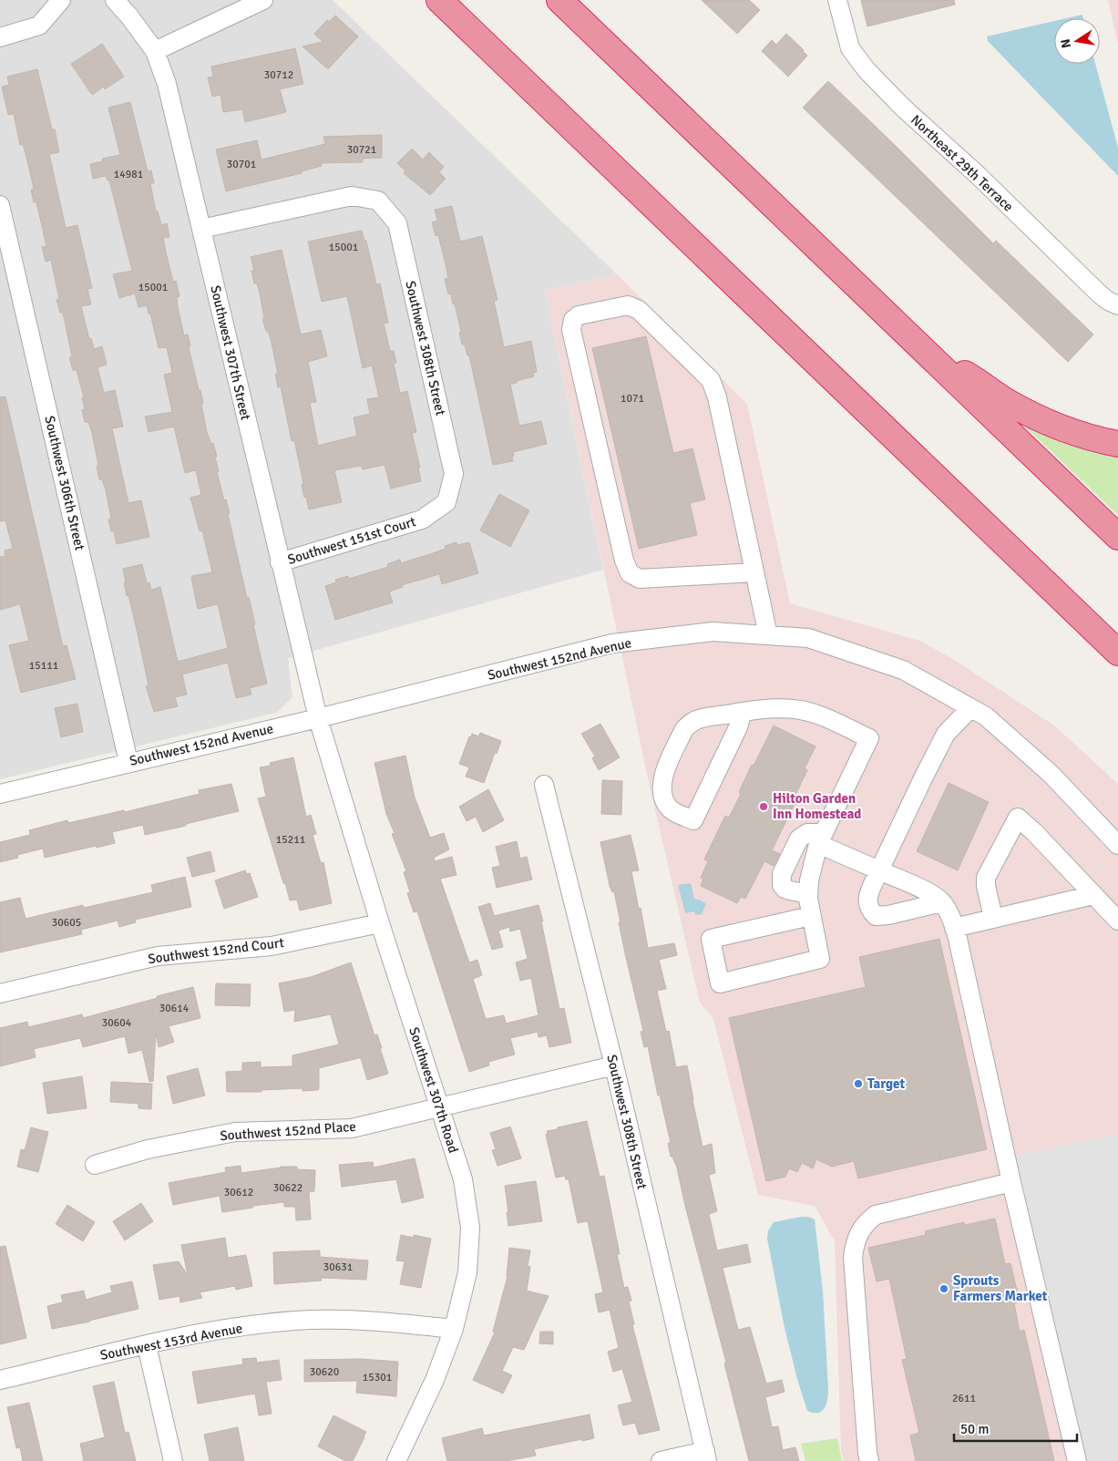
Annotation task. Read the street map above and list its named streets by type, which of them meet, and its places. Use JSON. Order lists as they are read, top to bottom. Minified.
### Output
{"streets":{"street":["Northeast 29th Terrace","Southwest 308th Street","Southwest 307th Street","Southwest 306th Street","Southwest 151st Court","Southwest 152nd Avenue","Southwest 152nd Court","Southwest 307th Road","Southwest 152nd Place","Southwest 153rd Avenue"]},"crossings":[["Southwest 308th Street","Southwest 307th Street"],["Southwest 308th Street","Southwest 151st Court"],["Southwest 308th Street","Southwest 152nd Place"],["Southwest 307th Street","Southwest 151st Court"],["Southwest 307th Street","Southwest 152nd Avenue"],["Southwest 307th Street","Southwest 307th Road"],["Southwest 306th Street","Southwest 152nd Avenue"],["Southwest 152nd Avenue","Southwest 307th Road"],["Southwest 152nd Court","Southwest 307th Road"],["Southwest 307th Road","Southwest 152nd Place"],["Southwest 307th Road","Southwest 153rd Avenue"]],"places":["Hilton Garden Inn Homestead","Target","Sprouts Farmers Market"],"house_numbers":["30712","30721","30701","14981","15001","15001","1071","15111","15211","30605","30614","30604","30622","30612","30631","30620","15301","2611"],"scale_bar":"50 m","north":"left"}
